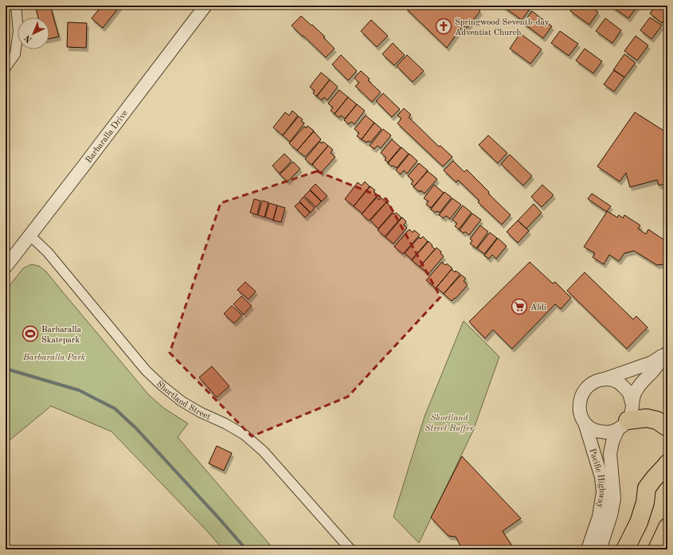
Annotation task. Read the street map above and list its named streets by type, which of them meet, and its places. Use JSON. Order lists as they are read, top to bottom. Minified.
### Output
{"streets":{"street":["Barbaralla Drive","Shortland Street","Pacific Highway"]},"crossings":[["Barbaralla Drive","Shortland Street"]],"parks":["Barbaralla Park","Shortland Street Buffer"],"places":{"church":["Springwood Seventh-day Adventist Church"],"supermarket":["Aldi"],"sports":["Barbaralla Skatepark"]},"north":"bottom left"}
